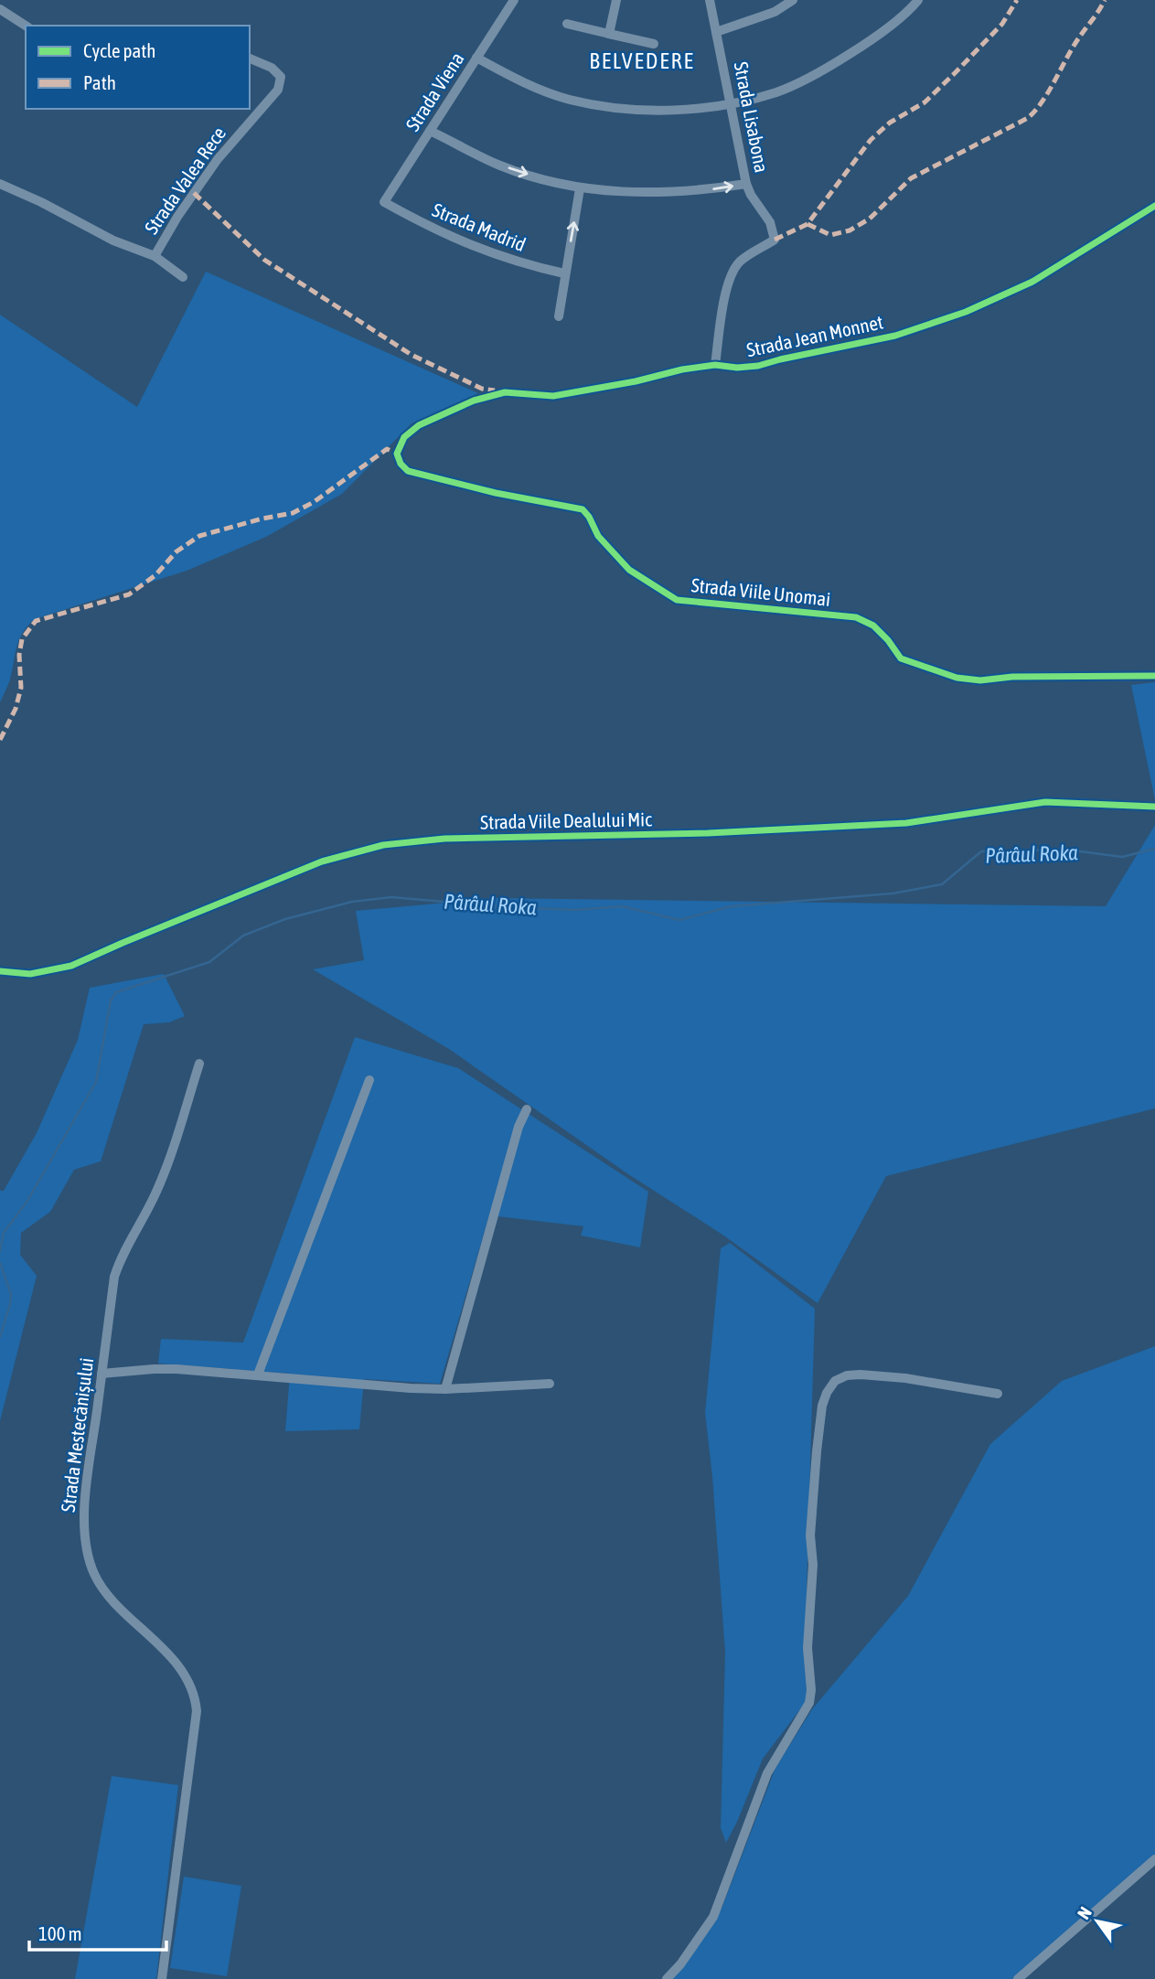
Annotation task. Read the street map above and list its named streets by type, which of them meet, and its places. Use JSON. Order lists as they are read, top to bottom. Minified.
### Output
{"streets":{"street":["Strada Viena","Strada Lisabona","Strada Valea Rece","Strada Madrid","Strada Jean Monnet","Strada Viile Unomai","Strada Viile Dealului Mic","Strada Mestecănișului"]},"crossings":[["Strada Viena","Strada Madrid"],["Strada Lisabona","Strada Jean Monnet"],["Strada Jean Monnet","Strada Viile Unomai"]],"districts":["BELVEDERE"],"water":["Pârâul Roka"],"legend":["Cycle path","Path"],"scale_bar":"100 m","north":"top left"}
